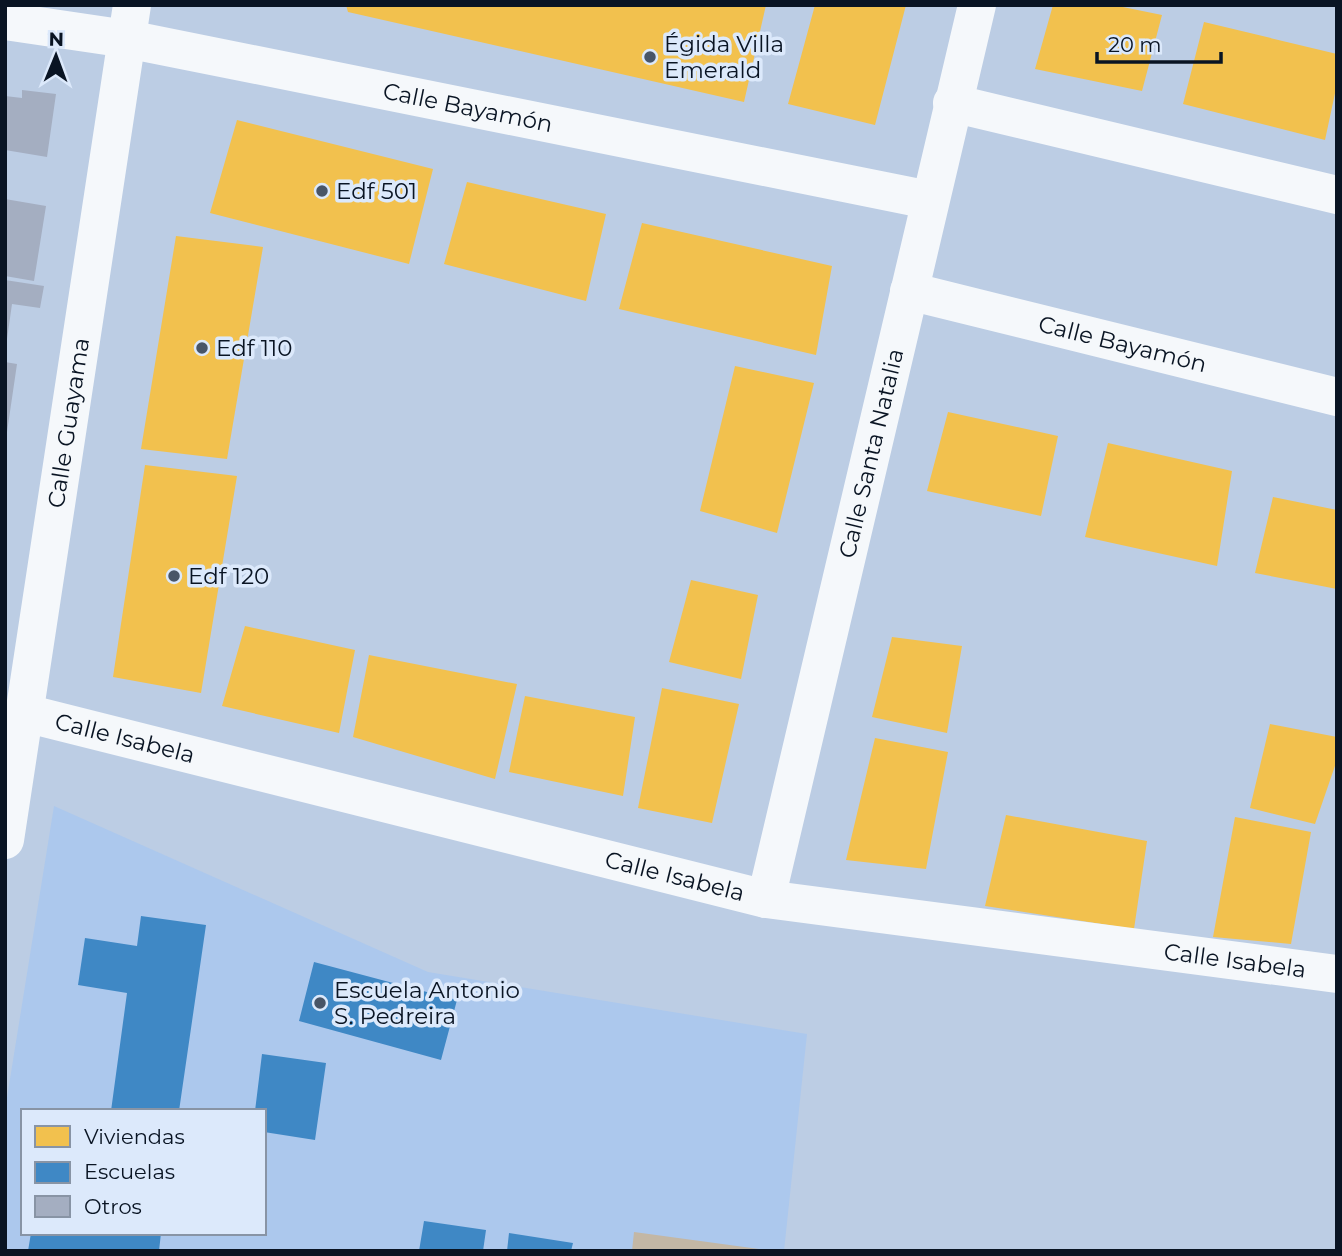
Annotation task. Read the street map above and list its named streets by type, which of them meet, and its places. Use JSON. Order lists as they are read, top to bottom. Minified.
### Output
{"streets":{"street":["Calle Bayamón","Calle Guayama","Calle Santa Natalia","Calle Isabela"]},"crossings":[["Calle Bayamón","Calle Guayama"],["Calle Bayamón","Calle Santa Natalia"],["Calle Guayama","Calle Isabela"],["Calle Santa Natalia","Calle Isabela"]],"places":["Égida Villa Emerald","Edf 501","Edf 110","Edf 120","Escuela Antonio S. Pedreira"],"legend":["Viviendas","Escuelas","Otros"],"scale_bar":"20 m","north":"top"}
